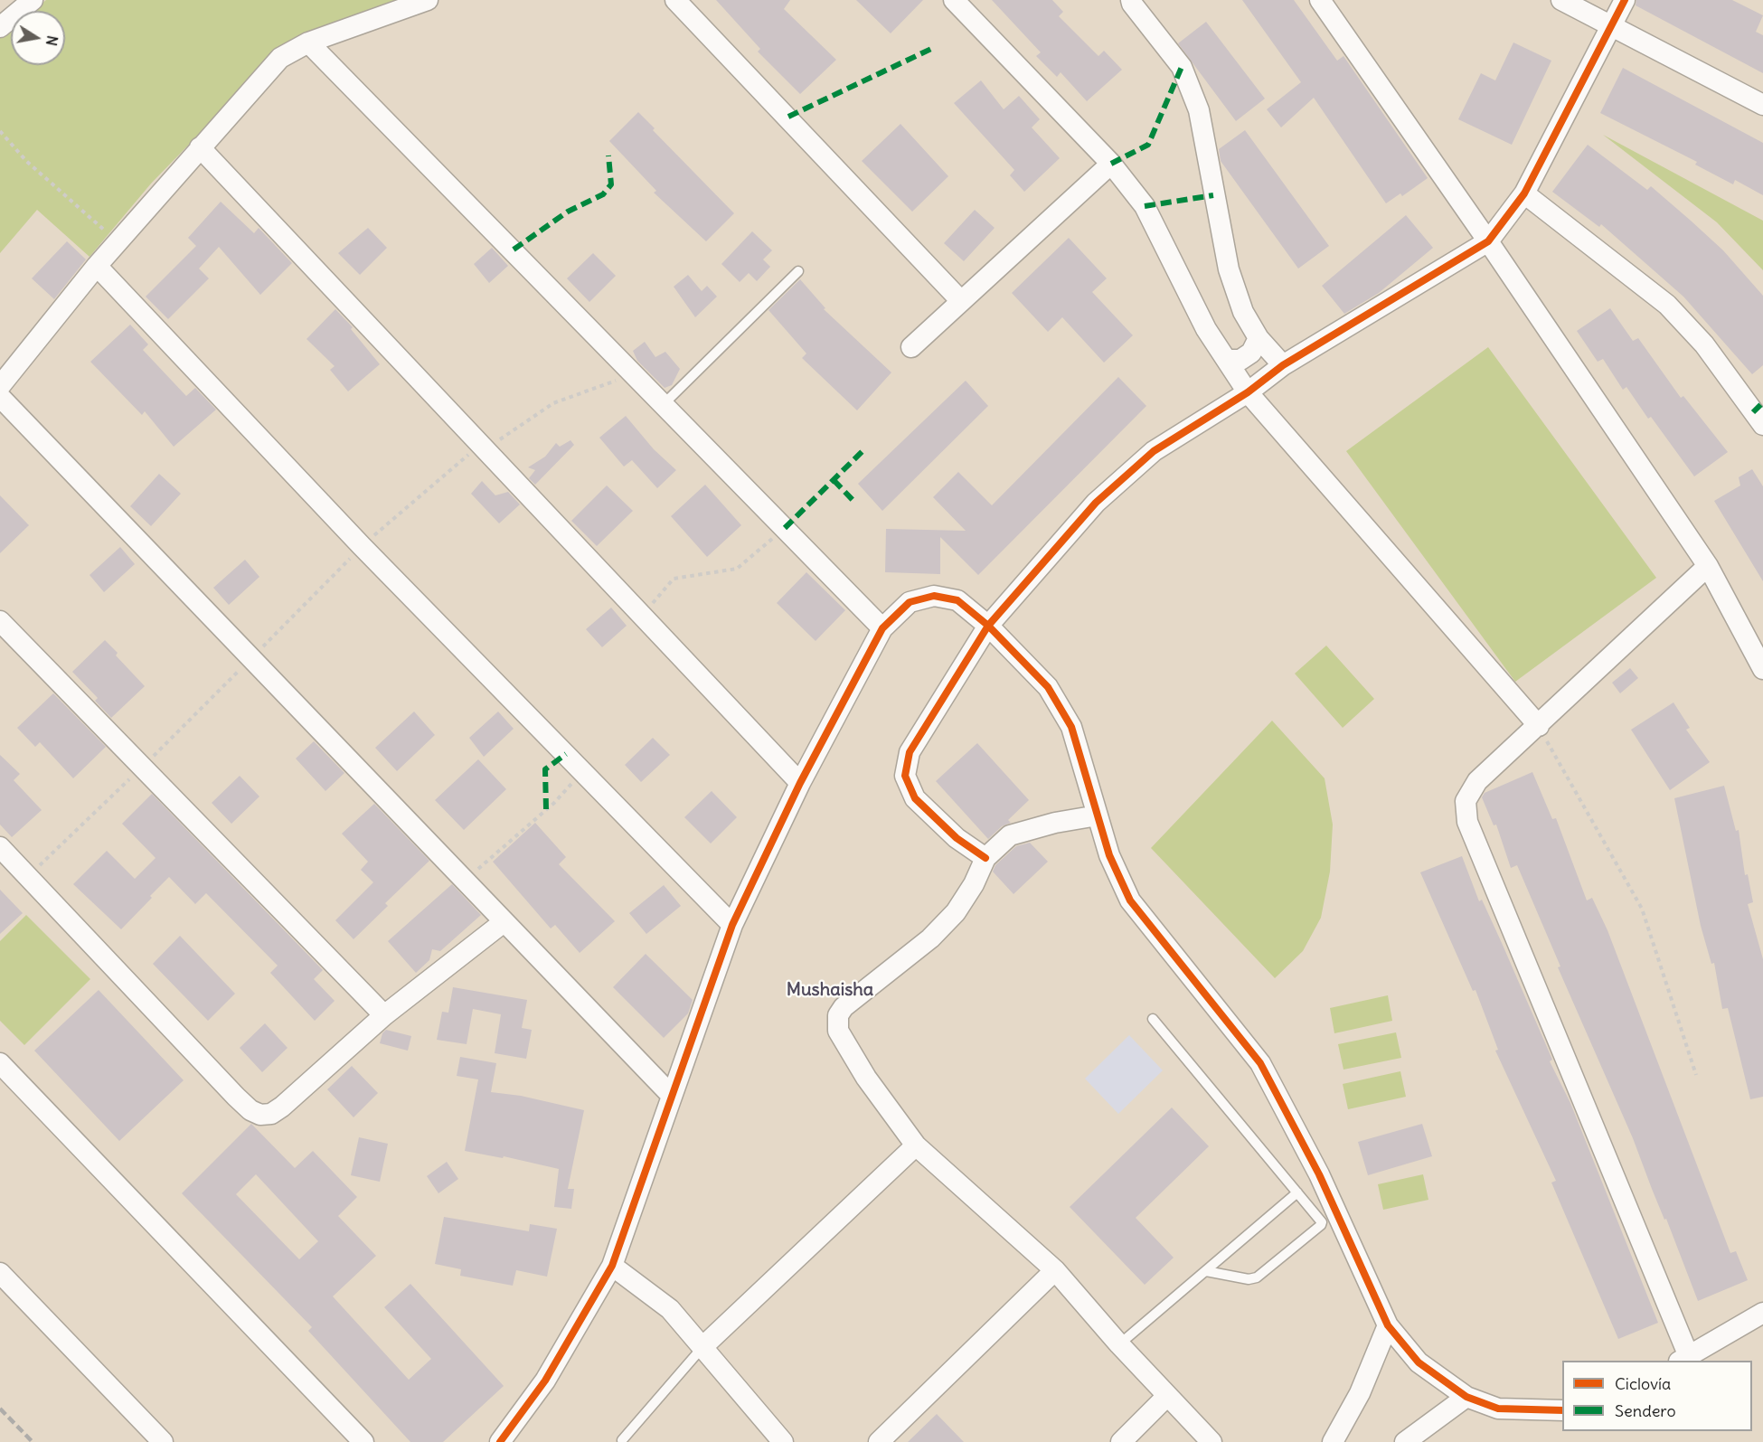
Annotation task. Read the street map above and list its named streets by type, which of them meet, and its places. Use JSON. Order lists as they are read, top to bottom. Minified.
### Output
{"districts":["Mushaisha"],"legend":["Ciclovía","Sendero"],"north":"right"}
